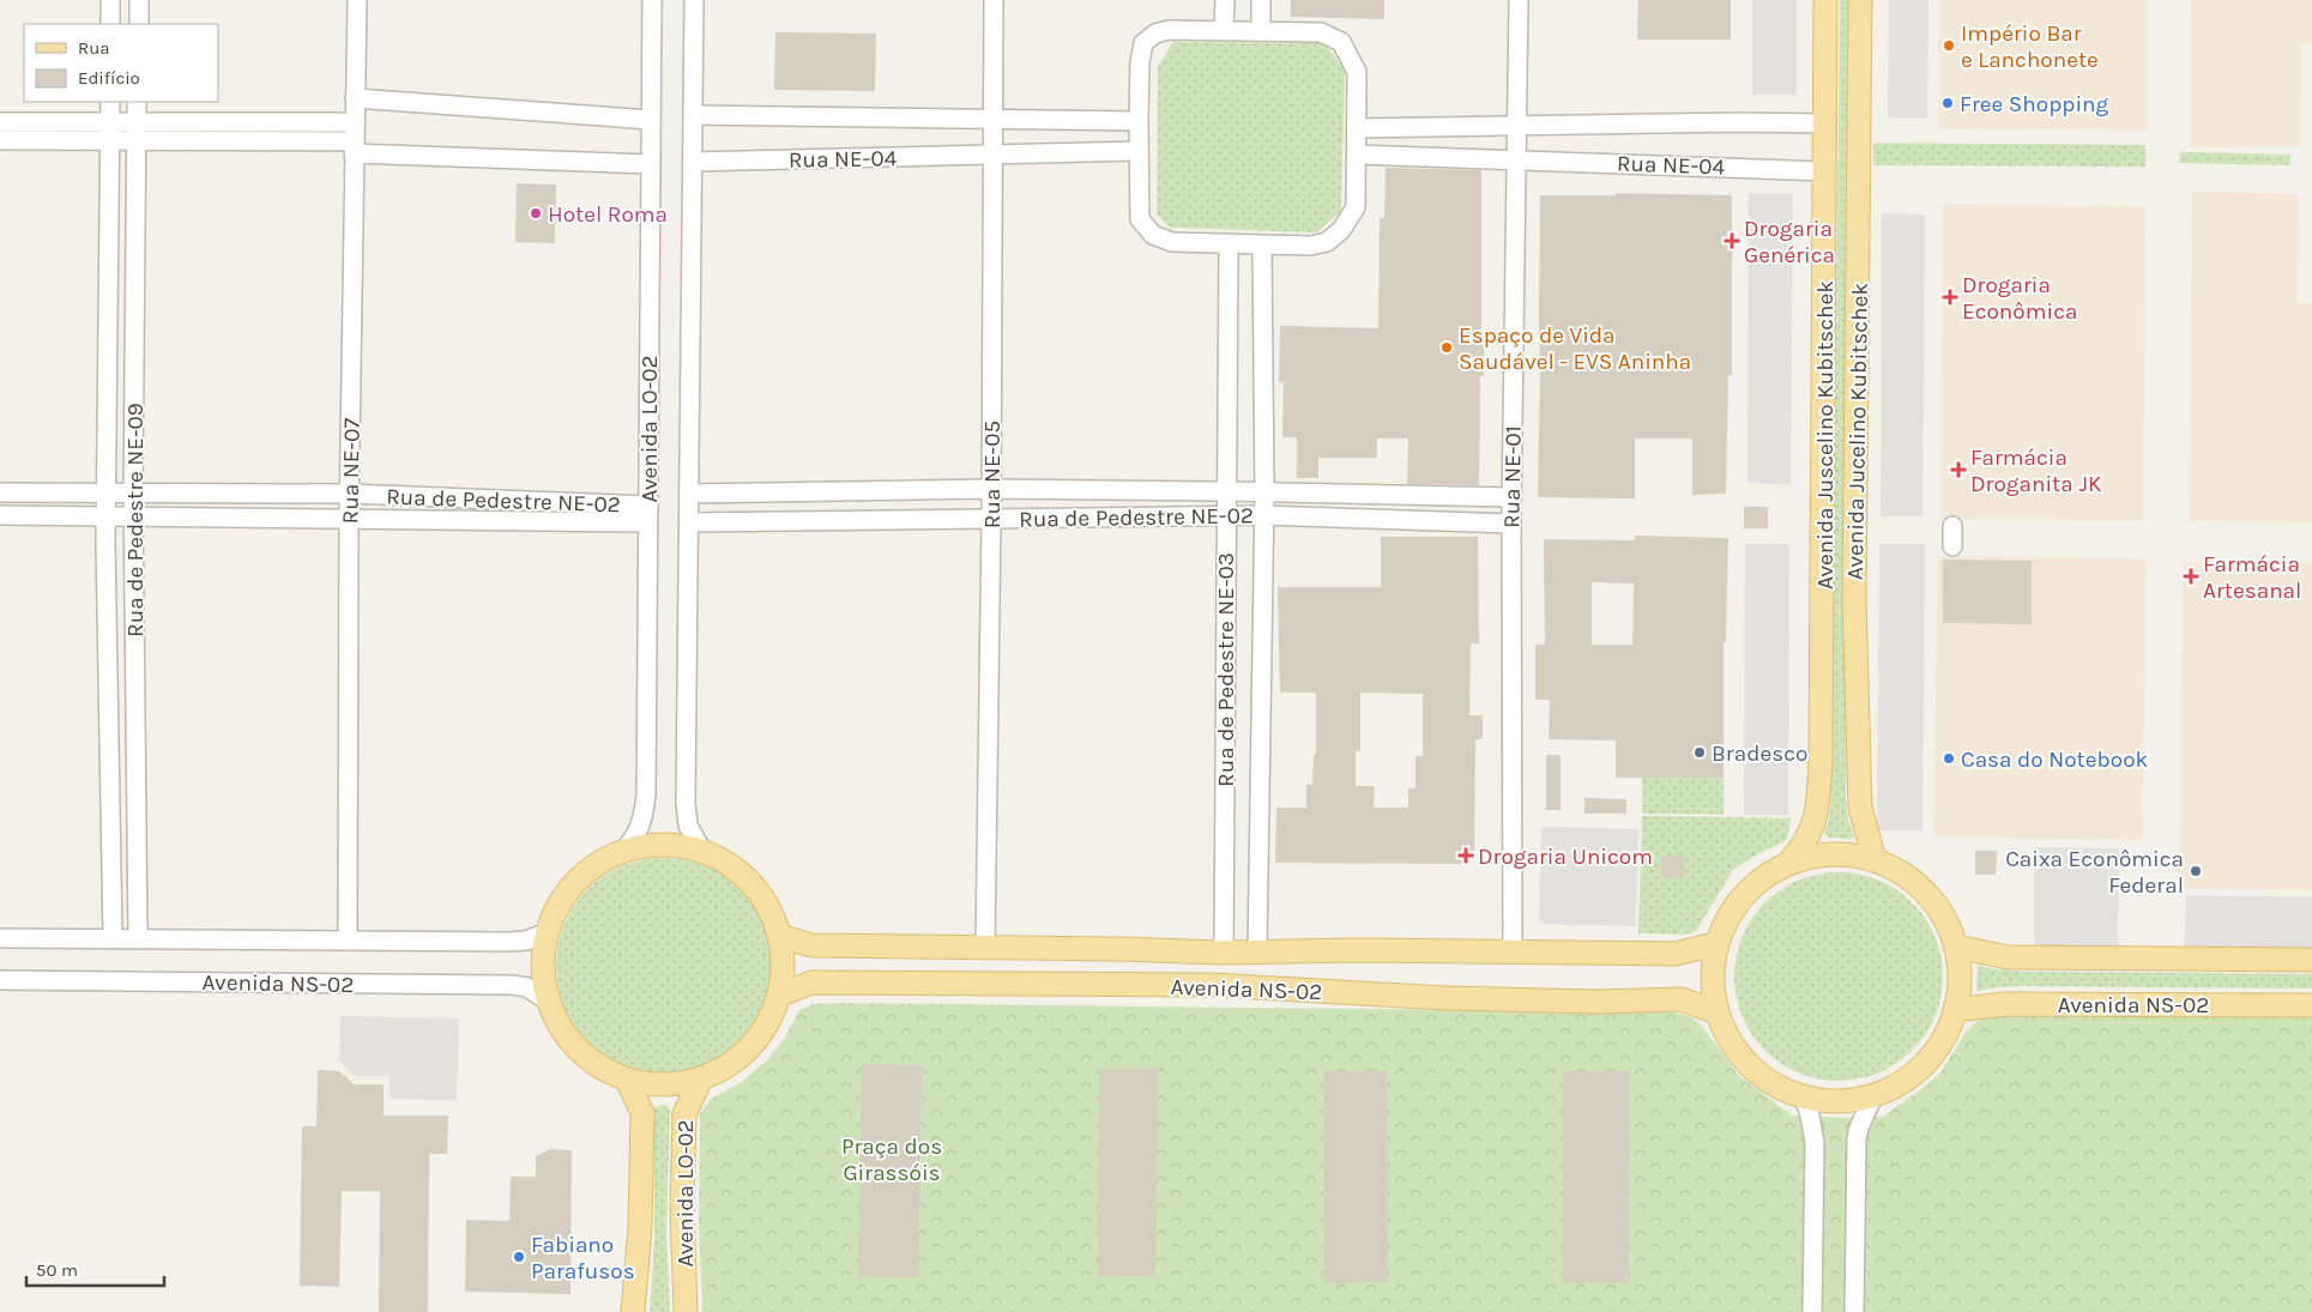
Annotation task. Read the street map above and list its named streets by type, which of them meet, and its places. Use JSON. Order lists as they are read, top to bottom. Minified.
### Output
{"streets":{"main road":["Avenida LO-02","Avenida Jucelino Kubitschek","Avenida Juscelino Kubitschek","Avenida NS-02"],"street":["Rua NE-04","Rua NE-07","Rua NE-05","Rua NE-01","Rua de Pedestre NE-02","Rua de Pedestre NE-09","Rua de Pedestre NE-03"]},"crossings":[["Rua NE-04","Avenida LO-02"],["Rua NE-04","Avenida Juscelino Kubitschek"],["Rua NE-04","Rua NE-05"],["Rua NE-04","Rua NE-01"],["Avenida LO-02","Rua de Pedestre NE-02"],["Rua NE-07","Rua de Pedestre NE-02"],["Rua NE-07","Avenida NS-02"],["Rua NE-05","Rua de Pedestre NE-02"],["Rua NE-05","Avenida NS-02"],["Rua NE-01","Rua de Pedestre NE-02"],["Rua NE-01","Avenida NS-02"],["Rua de Pedestre NE-02","Rua de Pedestre NE-09"],["Rua de Pedestre NE-02","Rua de Pedestre NE-03"],["Rua de Pedestre NE-09","Avenida NS-02"],["Rua de Pedestre NE-03","Avenida NS-02"]],"parks":["Praça dos Girassóis"],"places":{"other":["Império Bar e Lanchonete","Free Shopping","Hotel Roma","Espaço de Vida Saudável - EVS Aninha","Bradesco","Casa do Notebook","Caixa Econômica Federal","Fabiano Parafusos"],"health":["Drogaria Genérica","Drogaria Econômica","Farmácia Droganita JK","Farmácia Artesanal","Drogaria Unicom"]},"legend":["Rua","Edifício"],"scale_bar":"50 m"}
